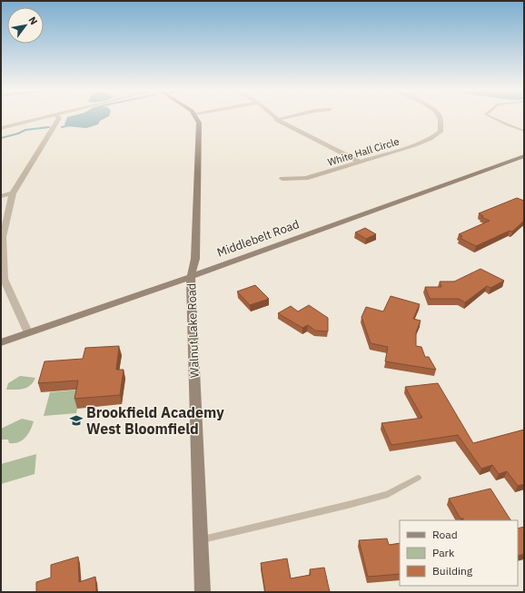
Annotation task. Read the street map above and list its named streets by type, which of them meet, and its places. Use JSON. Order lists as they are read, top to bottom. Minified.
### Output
{"streets":{"street":["White Hall Circle","Middlebelt Road","Walnut Lake Road"]},"crossings":[["Middlebelt Road","Walnut Lake Road"]],"places":{"school or university":["Brookfield Academy West Bloomfield"]},"legend":["Road","Park","Building"],"north":"top right"}
